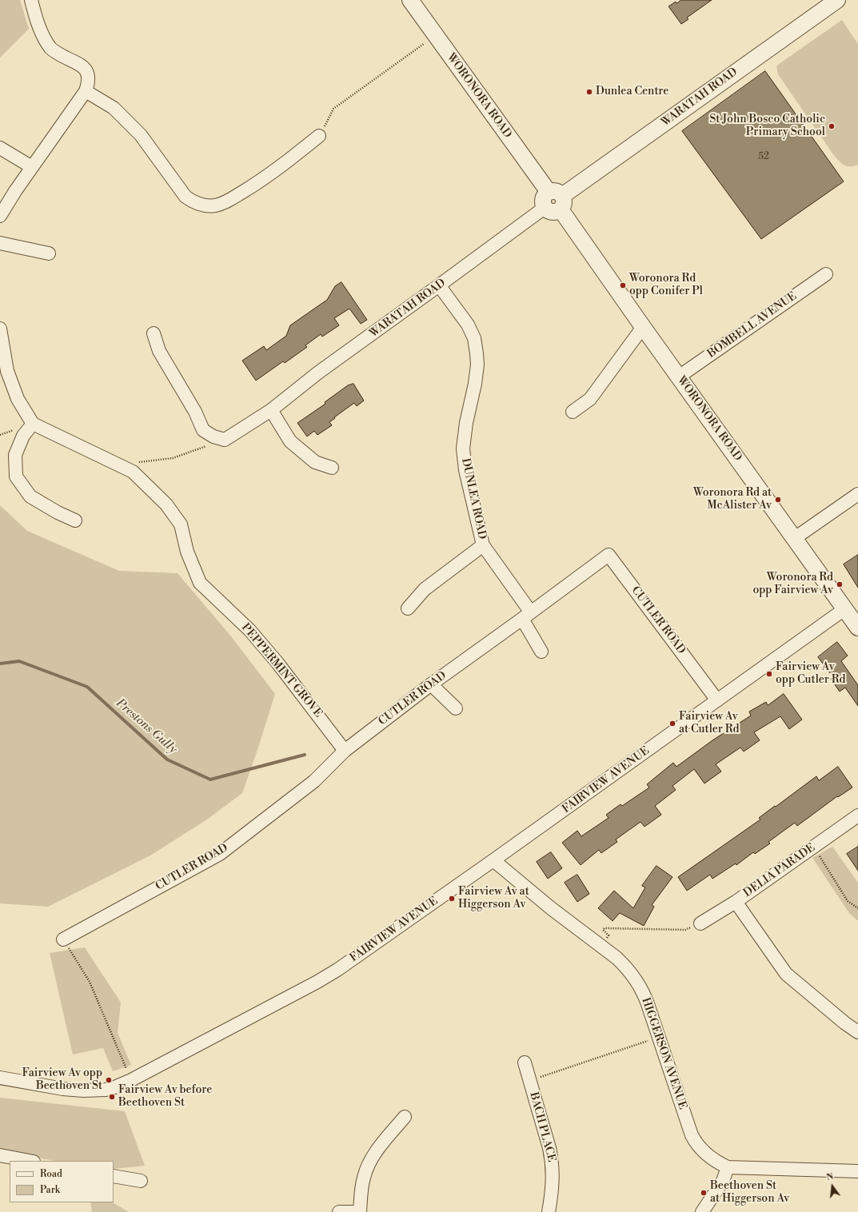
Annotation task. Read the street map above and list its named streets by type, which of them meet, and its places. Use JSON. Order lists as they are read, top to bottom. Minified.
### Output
{"streets":{"street":["WORONORA ROAD","WARATAH ROAD","BOMBELL AVENUE","DUNLEA ROAD","CUTLER ROAD","PEPPERMINT GROVE","FAIRVIEW AVENUE","DELIA PARADE","HIGGERSON AVENUE","BACH PLACE"]},"crossings":[["WORONORA ROAD","WARATAH ROAD"],["WORONORA ROAD","BOMBELL AVENUE"],["WORONORA ROAD","FAIRVIEW AVENUE"],["WARATAH ROAD","DUNLEA ROAD"],["DUNLEA ROAD","CUTLER ROAD"],["CUTLER ROAD","PEPPERMINT GROVE"],["CUTLER ROAD","FAIRVIEW AVENUE"],["FAIRVIEW AVENUE","HIGGERSON AVENUE"]],"water":["Prestons Gully"],"places":["Dunlea Centre","St John Bosco Catholic Primary School","Woronora Rd opp Conifer Pl","Woronora Rd at McAlister Av","Woronora Rd opp Fairview Av","Fairview Av opp Cutler Rd","Fairview Av at Cutler Rd","Fairview Av at Higgerson Av","Fairview Av opp Beethoven St","Fairview Av before Beethoven St","Beethoven St at Higgerson Av"],"house_numbers":["52"],"legend":["Road","Park"],"north":"top"}
